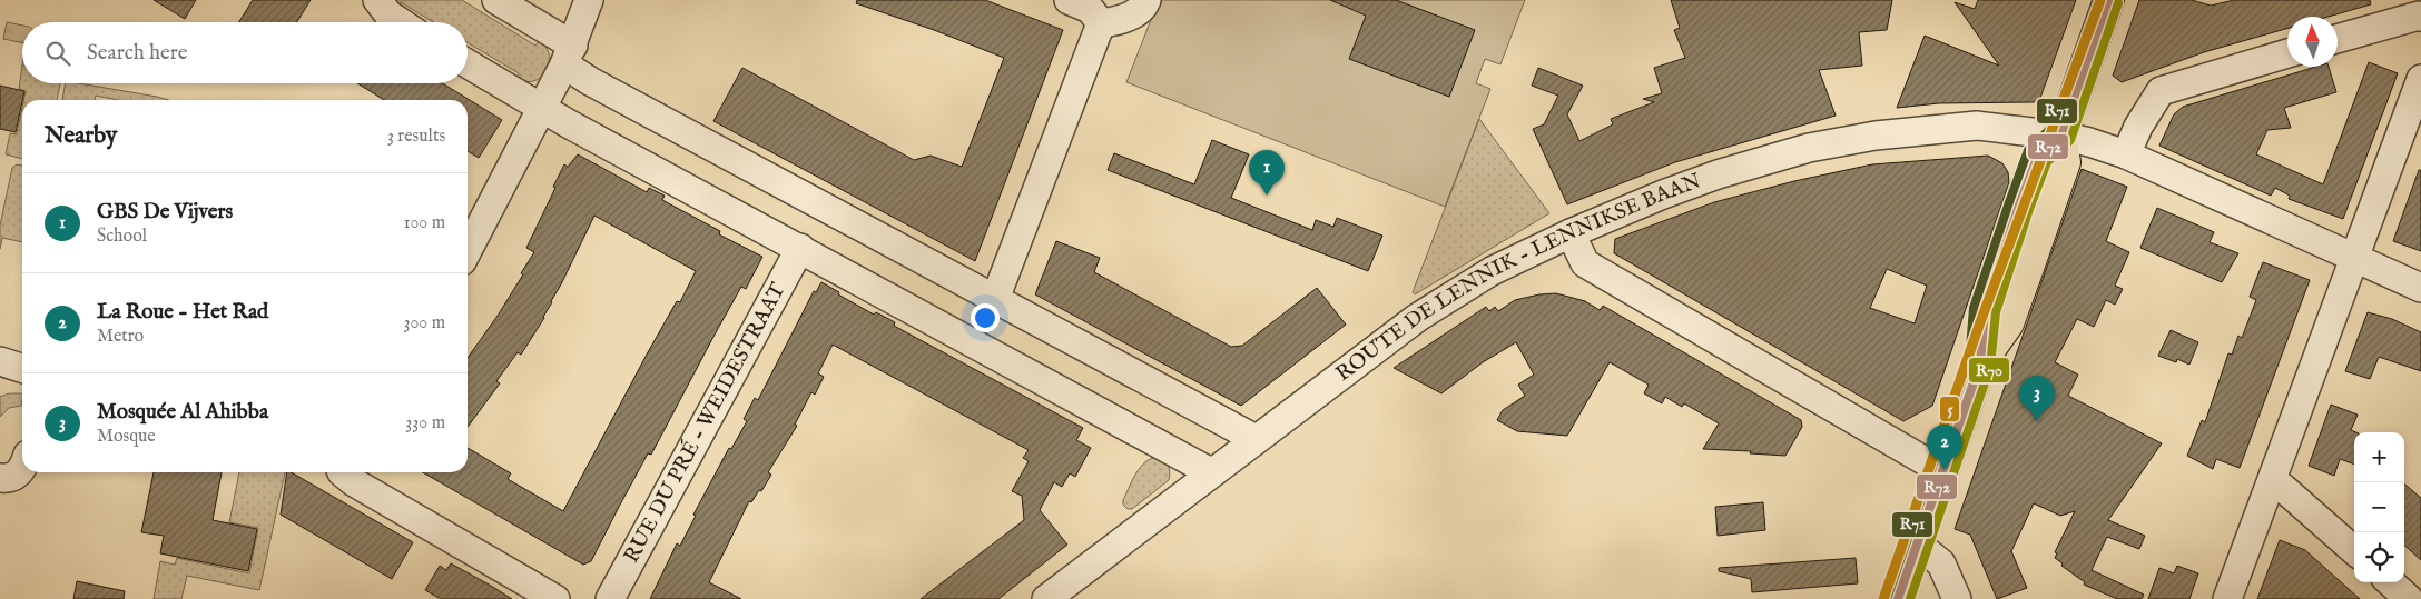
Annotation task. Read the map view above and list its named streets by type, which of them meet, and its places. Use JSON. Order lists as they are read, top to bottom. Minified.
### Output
{"streets":{"street":["ROUTE DE LENNIK - LENNIKSE BAAN","RUE DU PRÉ - WEIDESTRAAT"]},"lines":["transit line 5","transit line R72","transit line R71","transit line R70"],"north":"top","page":{"search":"Search here","heading":["Nearby","3 results"],"pins":["1","3","2"],"list":[{"mark":"1","name":"GBS De Vijvers","note":"School","value":"100 m"},{"mark":"2","name":"La Roue - Het Rad","note":"Metro","value":"300 m"},{"mark":"3","name":"Mosquée Al Ahibba","note":"Mosque","value":"330 m"}],"map_buttons":["+","−"]}}
